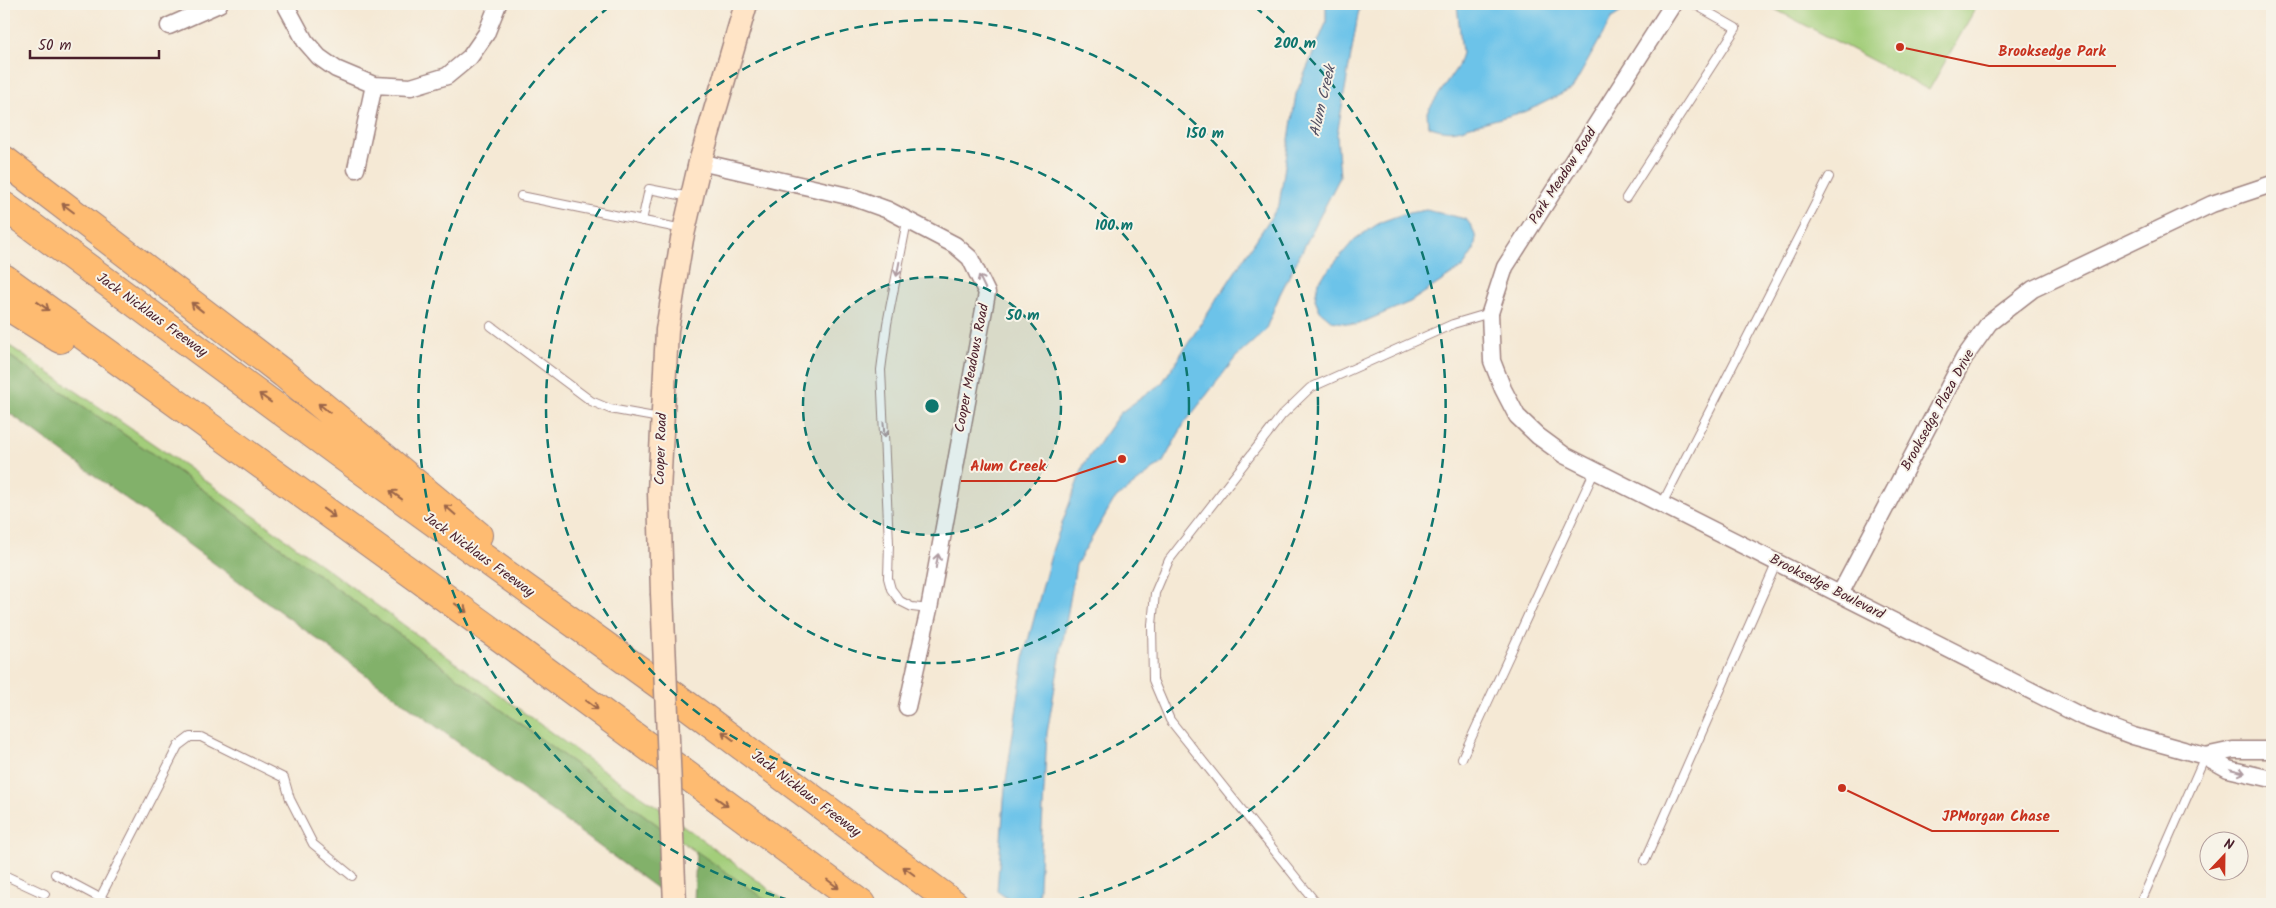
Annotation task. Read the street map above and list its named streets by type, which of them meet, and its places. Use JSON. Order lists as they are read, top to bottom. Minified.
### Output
{"streets":{"highway":["Jack Nicklaus Freeway"],"street":["Park Meadow Road","Cooper Meadows Road","Brooksedge Plaza Drive","Cooper Road","Brooksedge Boulevard"]},"crossings":[["Park Meadow Road","Brooksedge Boulevard"],["Cooper Meadows Road","Cooper Road"],["Brooksedge Plaza Drive","Brooksedge Boulevard"]],"one_way":["Cooper Meadows Road"],"water":["Alum Creek"],"places":["Brooksedge Park","Alum Creek","JPMorgan Chase"],"scale_bar":"50 m","north":"top","rings":["200 m","150 m","100 m","50 m"]}
